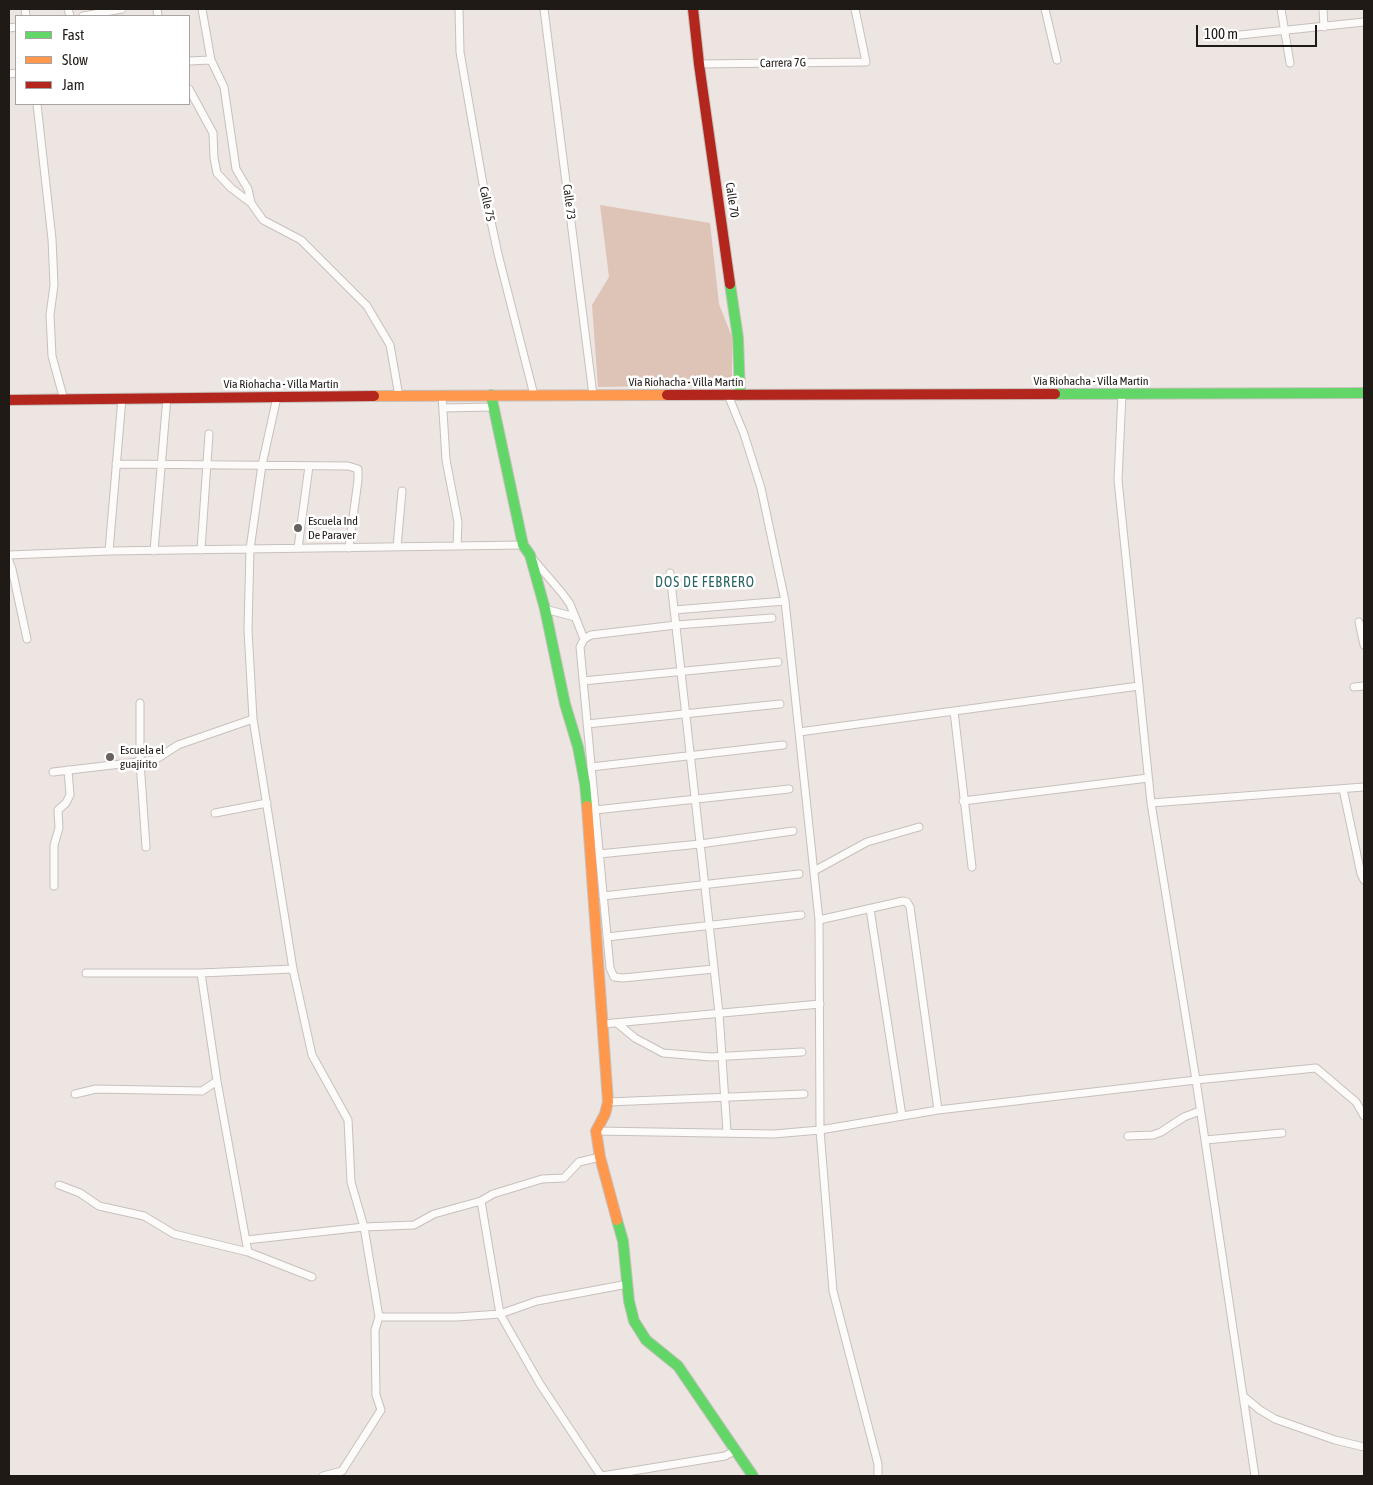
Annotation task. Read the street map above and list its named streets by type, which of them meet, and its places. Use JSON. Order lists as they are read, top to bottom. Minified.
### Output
{"streets":{"street":["Carrera 7G","Calle 70","Calle 73","Calle 75","Vía Riohacha - Villa Martín"]},"crossings":[["Carrera 7G","Calle 70"],["Calle 70","Vía Riohacha - Villa Martín"],["Calle 73","Vía Riohacha - Villa Martín"],["Calle 75","Vía Riohacha - Villa Martín"]],"districts":["DOS DE FEBRERO"],"places":["Escuela Ind De Paraver","Escuela el guajirito"],"legend":["Fast","Slow","Jam"],"scale_bar":"100 m"}
